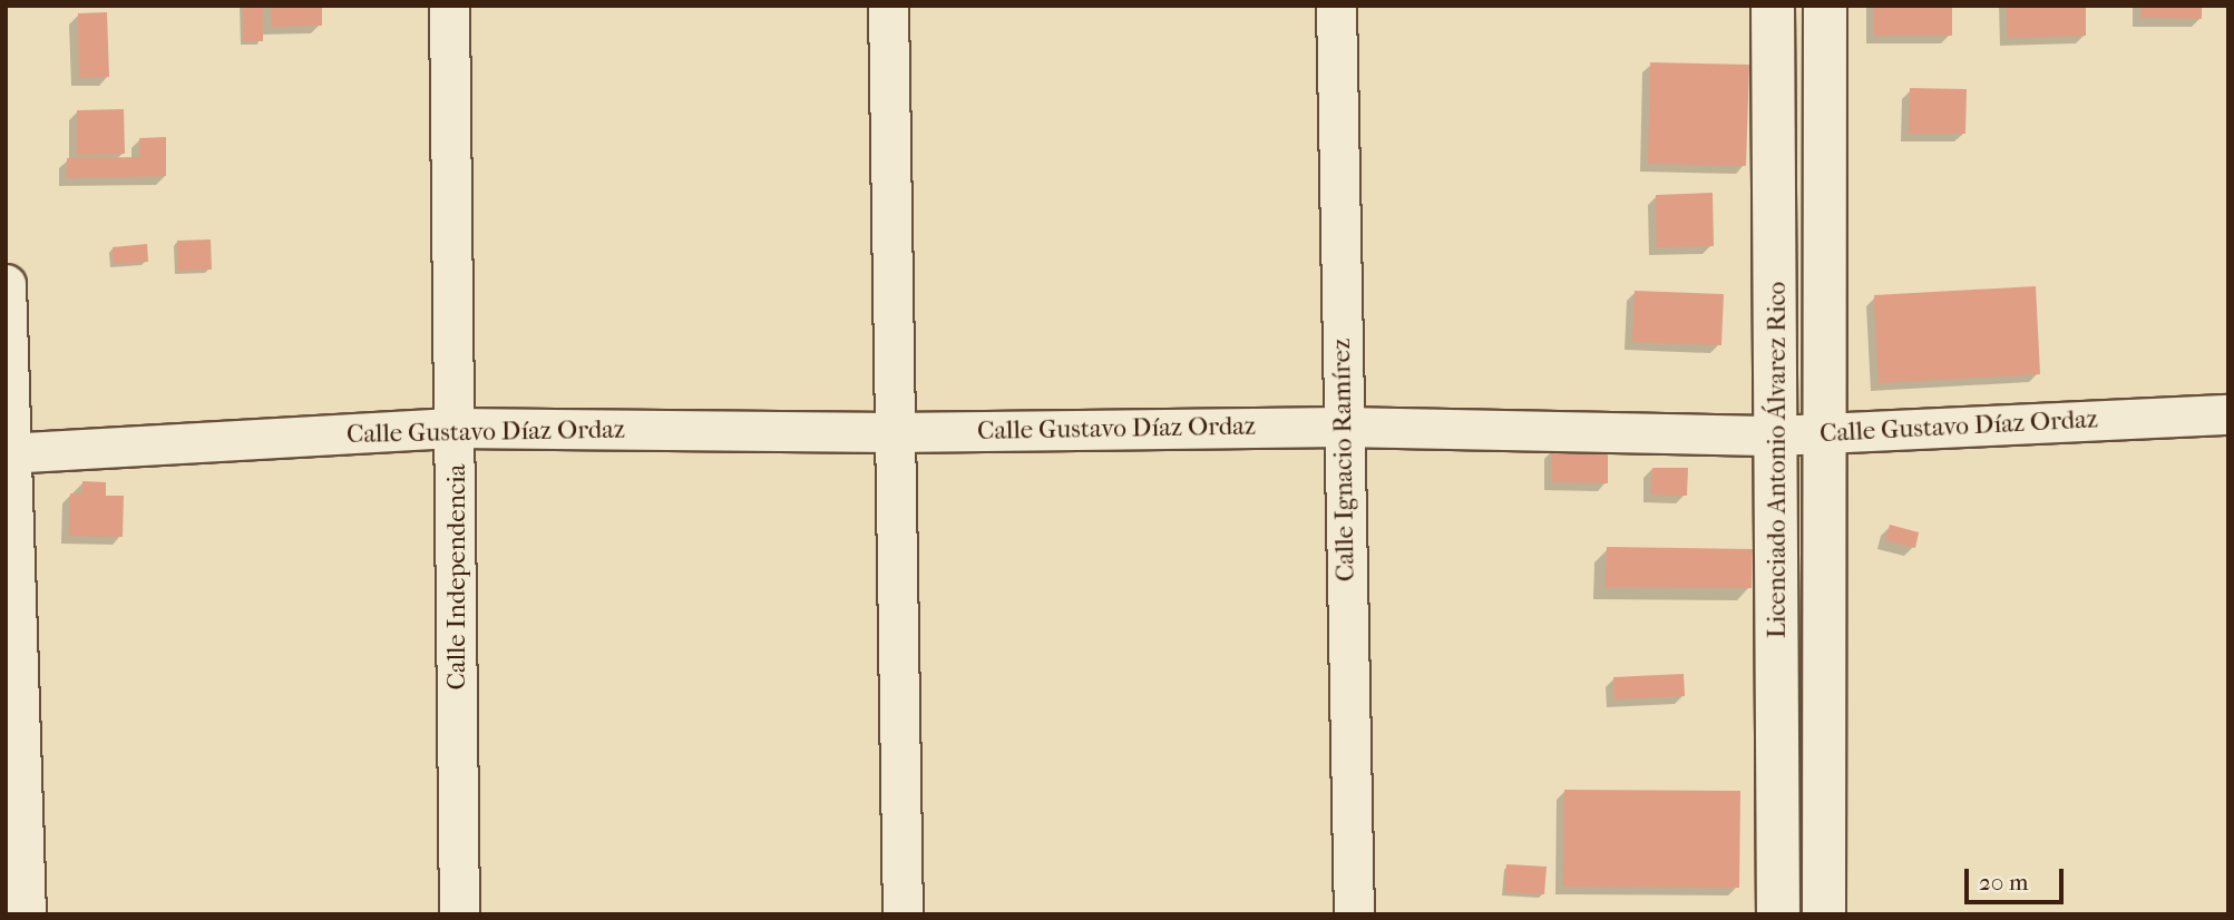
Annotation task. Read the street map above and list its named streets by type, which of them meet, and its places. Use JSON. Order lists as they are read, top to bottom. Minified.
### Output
{"streets":{"main road":["Licenciado Antonio Álvarez Rico"],"street":["Calle Gustavo Díaz Ordaz","Calle Ignacio Ramírez","Calle Independencia"]},"crossings":[["Calle Gustavo Díaz Ordaz","Calle Ignacio Ramírez"],["Calle Gustavo Díaz Ordaz","Licenciado Antonio Álvarez Rico"],["Calle Gustavo Díaz Ordaz","Calle Independencia"]],"scale_bar":"20 m"}
